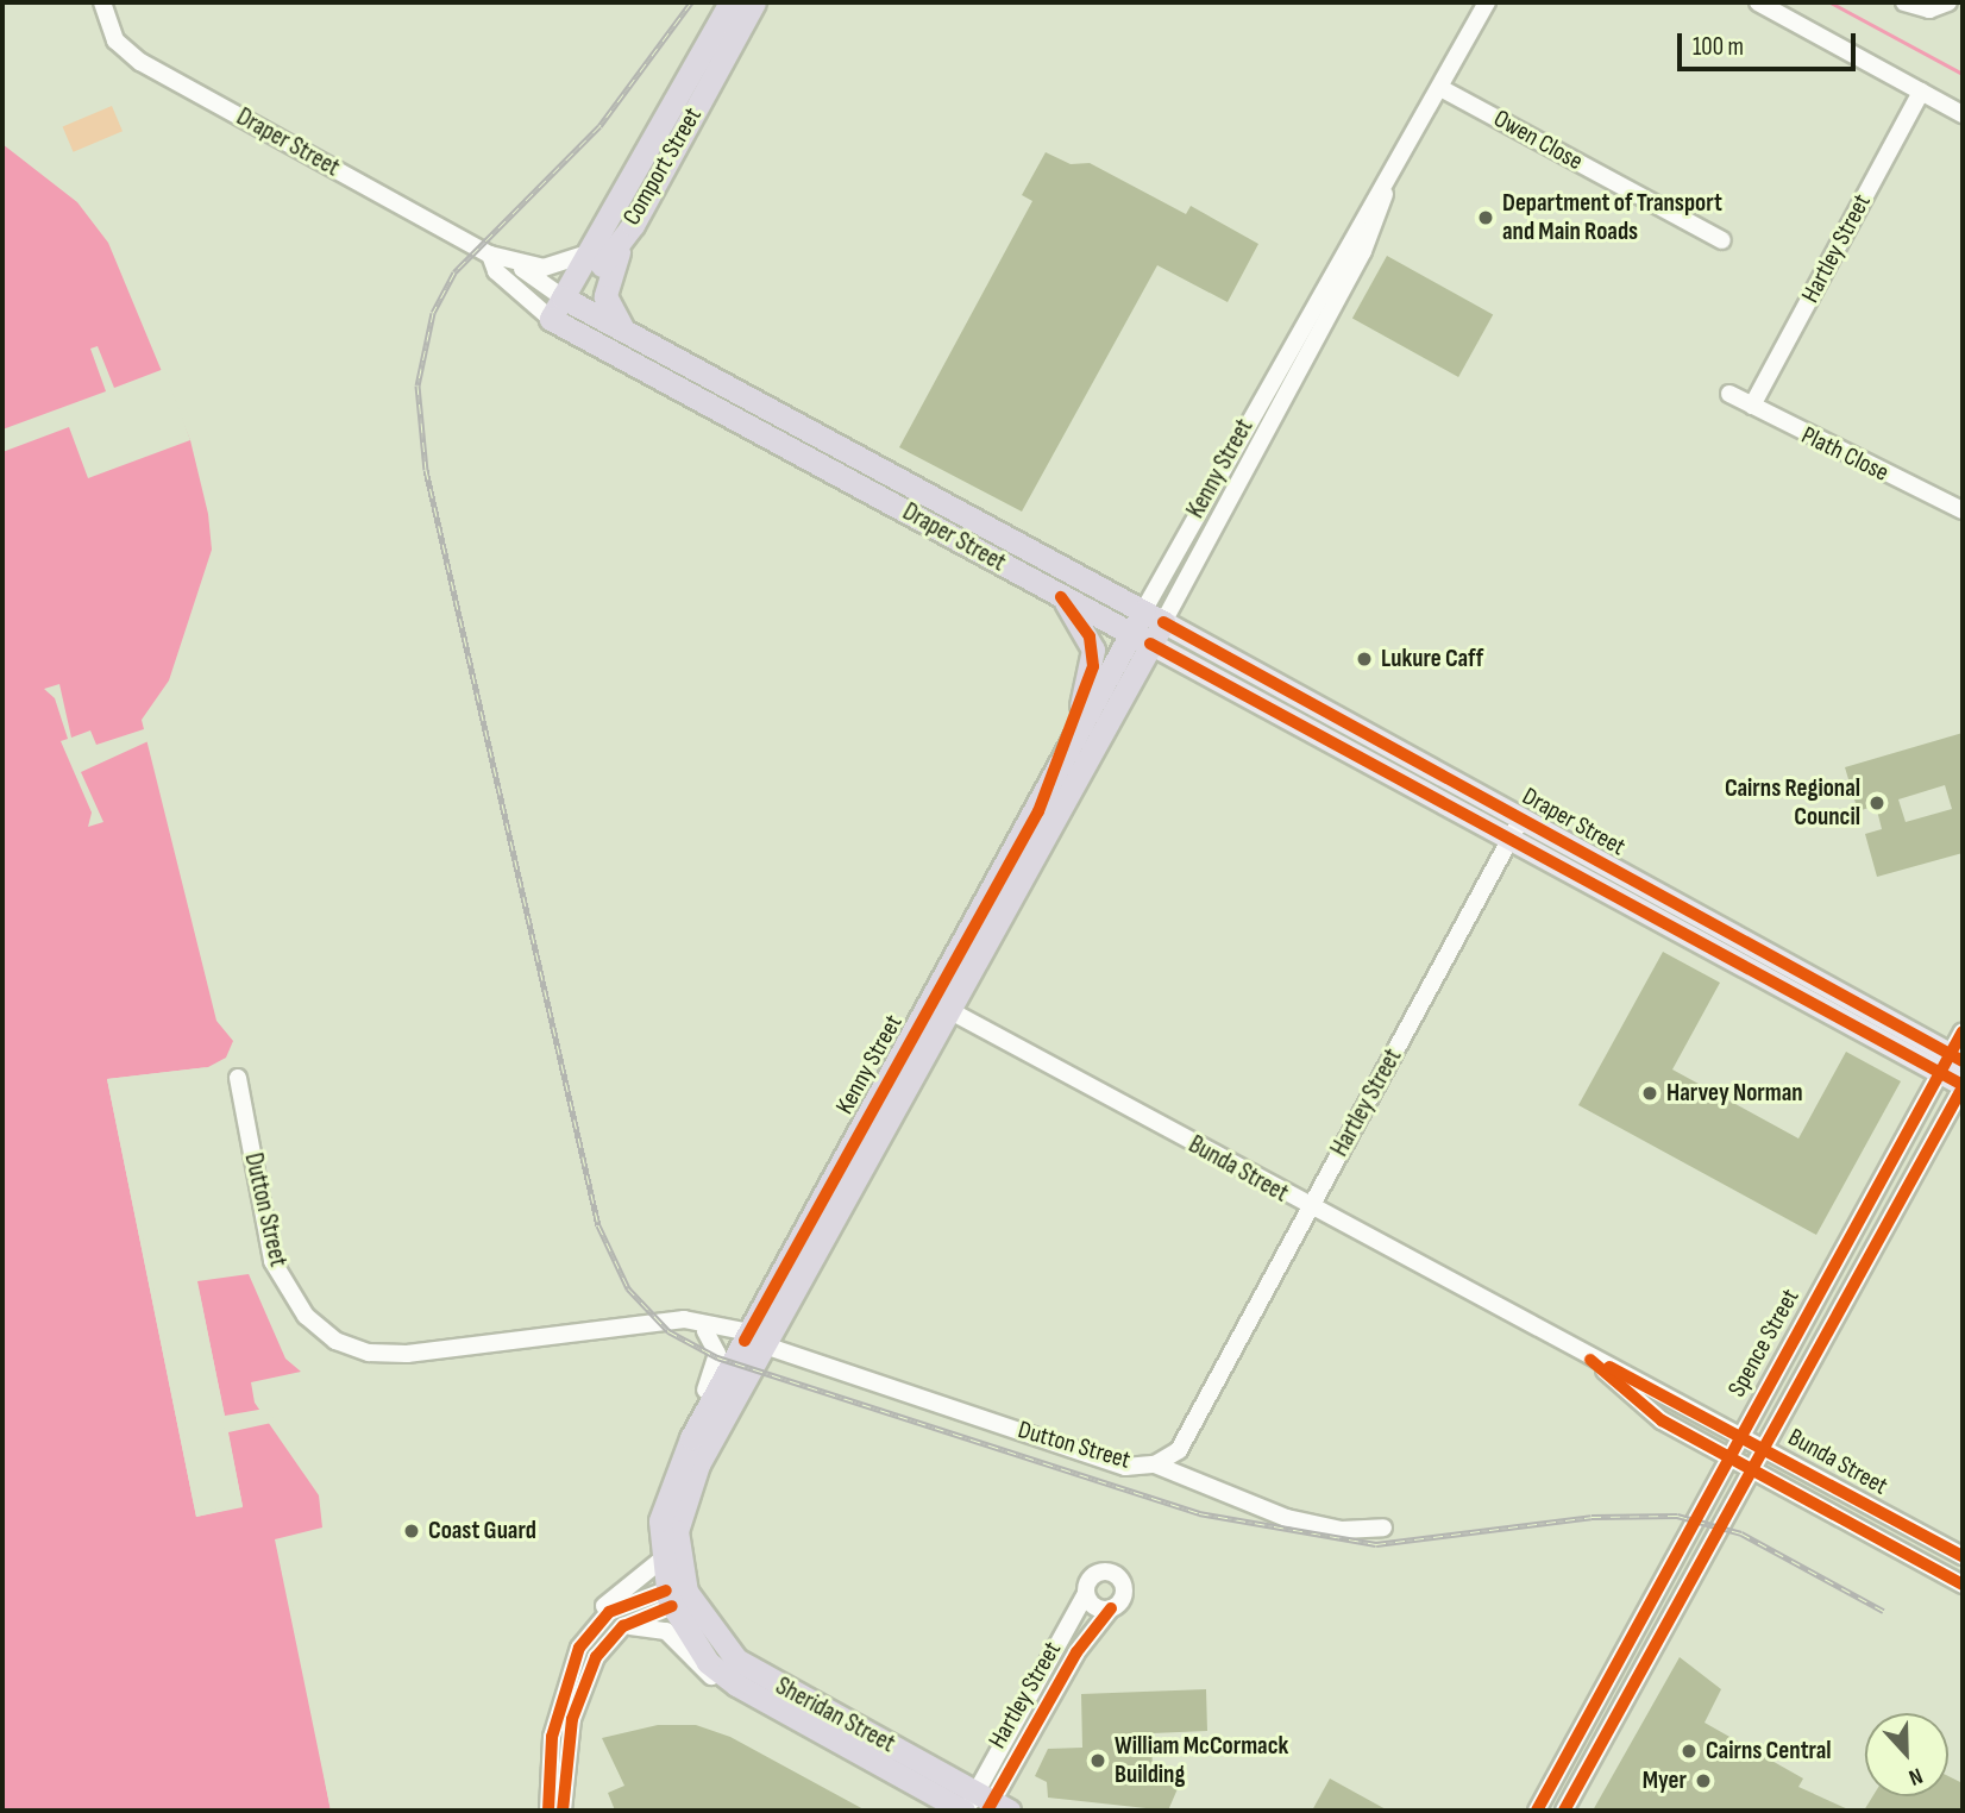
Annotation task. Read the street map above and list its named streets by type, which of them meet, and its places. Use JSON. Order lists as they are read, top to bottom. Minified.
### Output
{"streets":{"highway":["Draper Street","Comport Street","Kenny Street","Sheridan Street"],"street":["Owen Close","Hartley Street","Plath Close","Bunda Street","Dutton Street","Spence Street"]},"crossings":[["Owen Close","Kenny Street"],["Draper Street","Comport Street"],["Draper Street","Hartley Street"],["Draper Street","Kenny Street"],["Draper Street","Spence Street"],["Hartley Street","Plath Close"],["Hartley Street","Bunda Street"],["Hartley Street","Dutton Street"],["Hartley Street","Sheridan Street"],["Kenny Street","Bunda Street"],["Kenny Street","Dutton Street"],["Kenny Street","Sheridan Street"],["Bunda Street","Spence Street"]],"places":["Department of Transport and Main Roads","Lukure Caff","Cairns Regional Council","Harvey Norman","Coast Guard","Cairns Central","William McCormack Building","Myer"],"scale_bar":"100 m","north":"bottom"}
